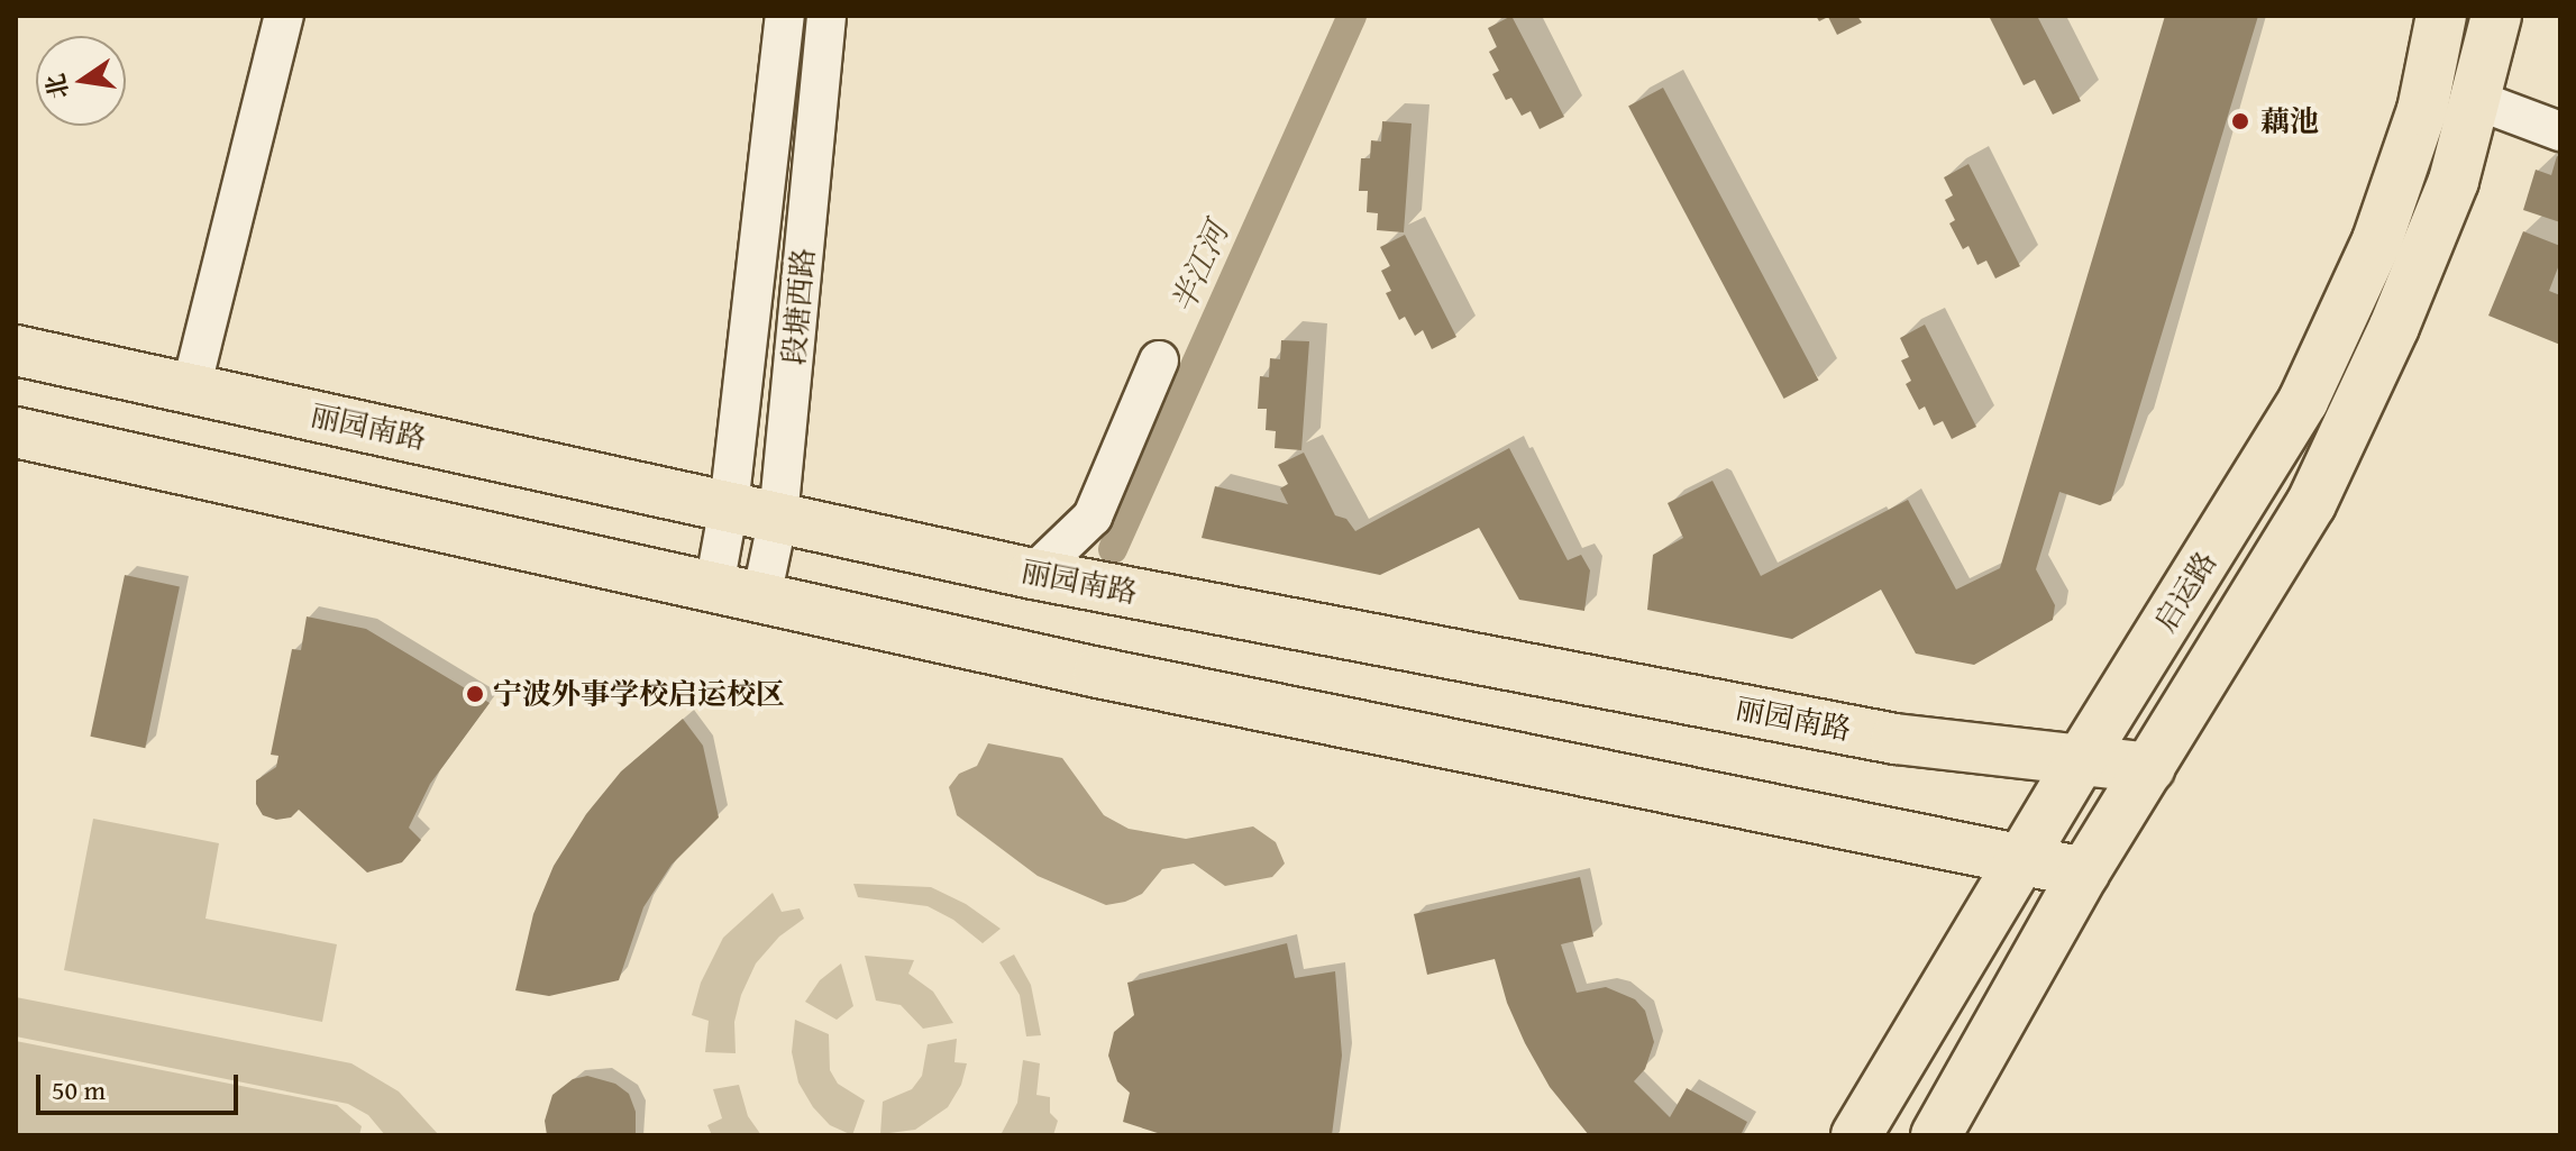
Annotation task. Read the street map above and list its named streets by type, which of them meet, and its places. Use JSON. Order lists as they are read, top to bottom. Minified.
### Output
{"streets":{"main road":["丽园南路","启运路"],"street":["段塘西路"]},"crossings":[["段塘西路","丽园南路"],["丽园南路","启运路"]],"water":["半江河"],"places":["藕池","宁波外事学校启运校区"],"scale_bar":"50 m","north":"left"}
